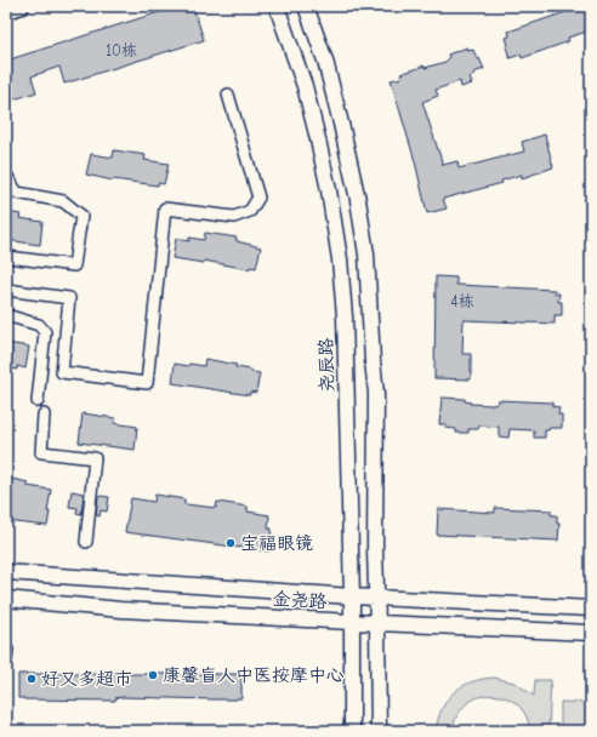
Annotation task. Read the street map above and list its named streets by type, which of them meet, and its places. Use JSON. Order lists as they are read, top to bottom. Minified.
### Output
{"streets":{"main road":["尧辰路","金尧路"]},"crossings":[["尧辰路","金尧路"]],"places":["宝福眼镜","康馨盲人中医按摩中心","好又多超市"],"house_numbers":["10栋","4栋"]}
